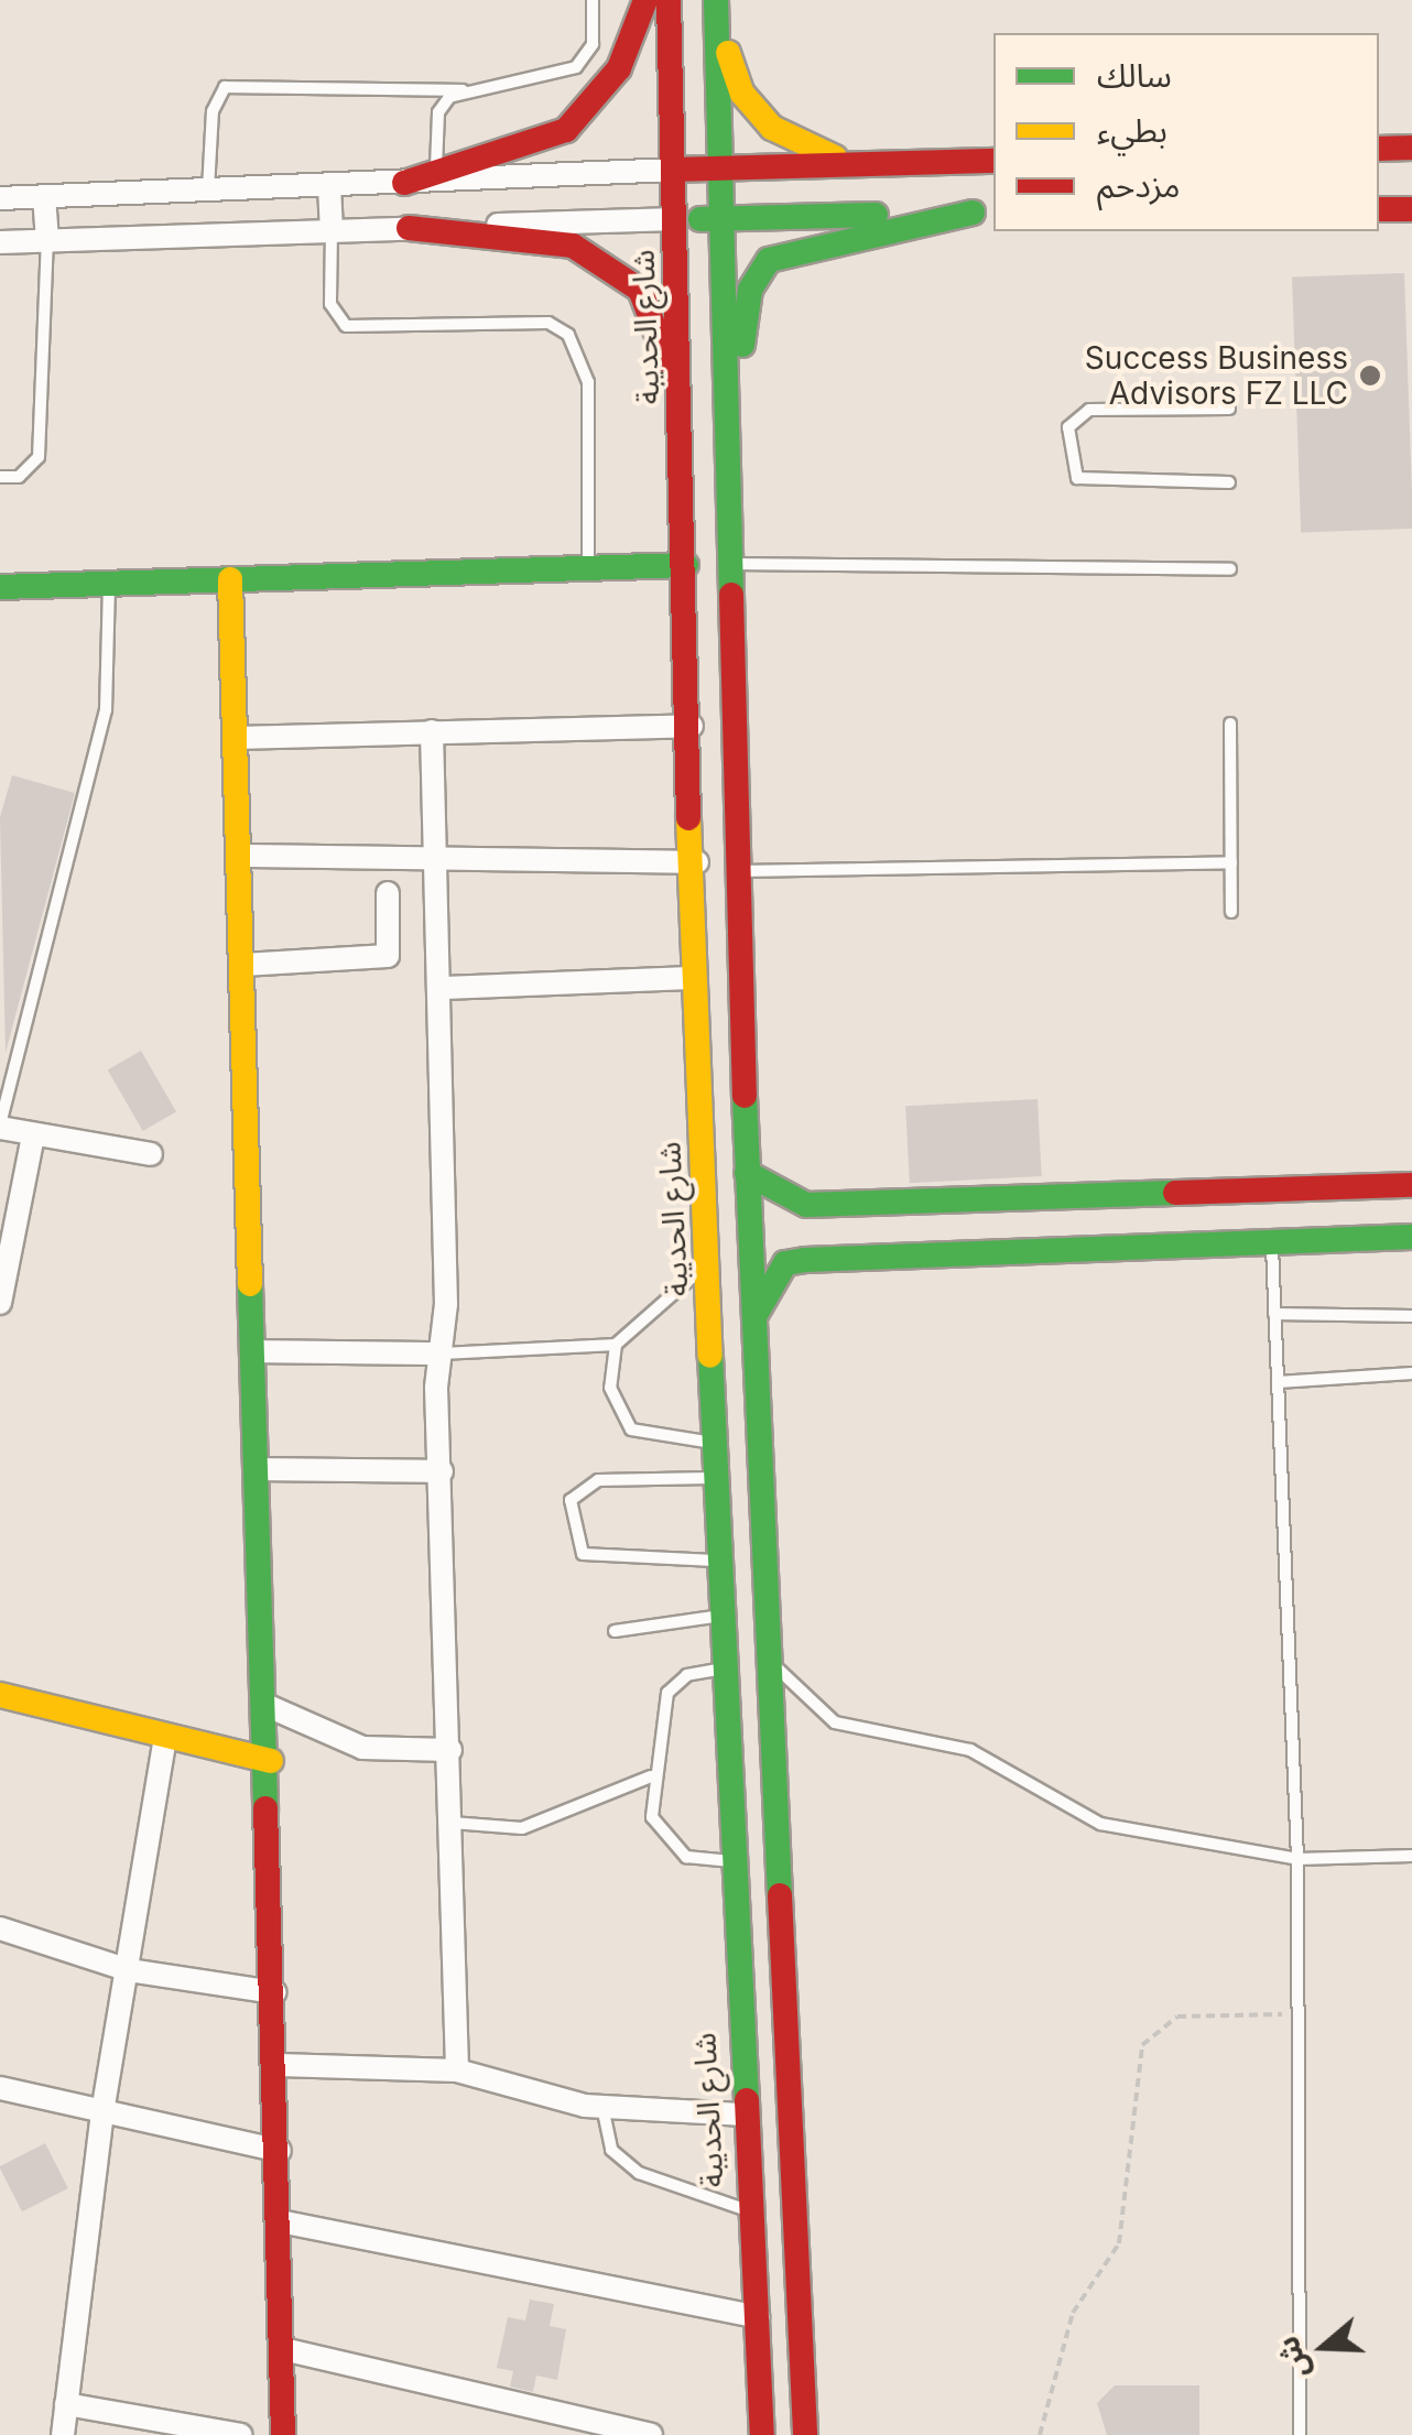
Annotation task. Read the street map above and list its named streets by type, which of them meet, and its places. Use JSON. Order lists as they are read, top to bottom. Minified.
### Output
{"streets":{"main road":["شارع الحديبة"]},"places":["Success Business Advisors FZ LLC"],"legend":["سالك","بطيء","مزدحم"],"north":"left"}
